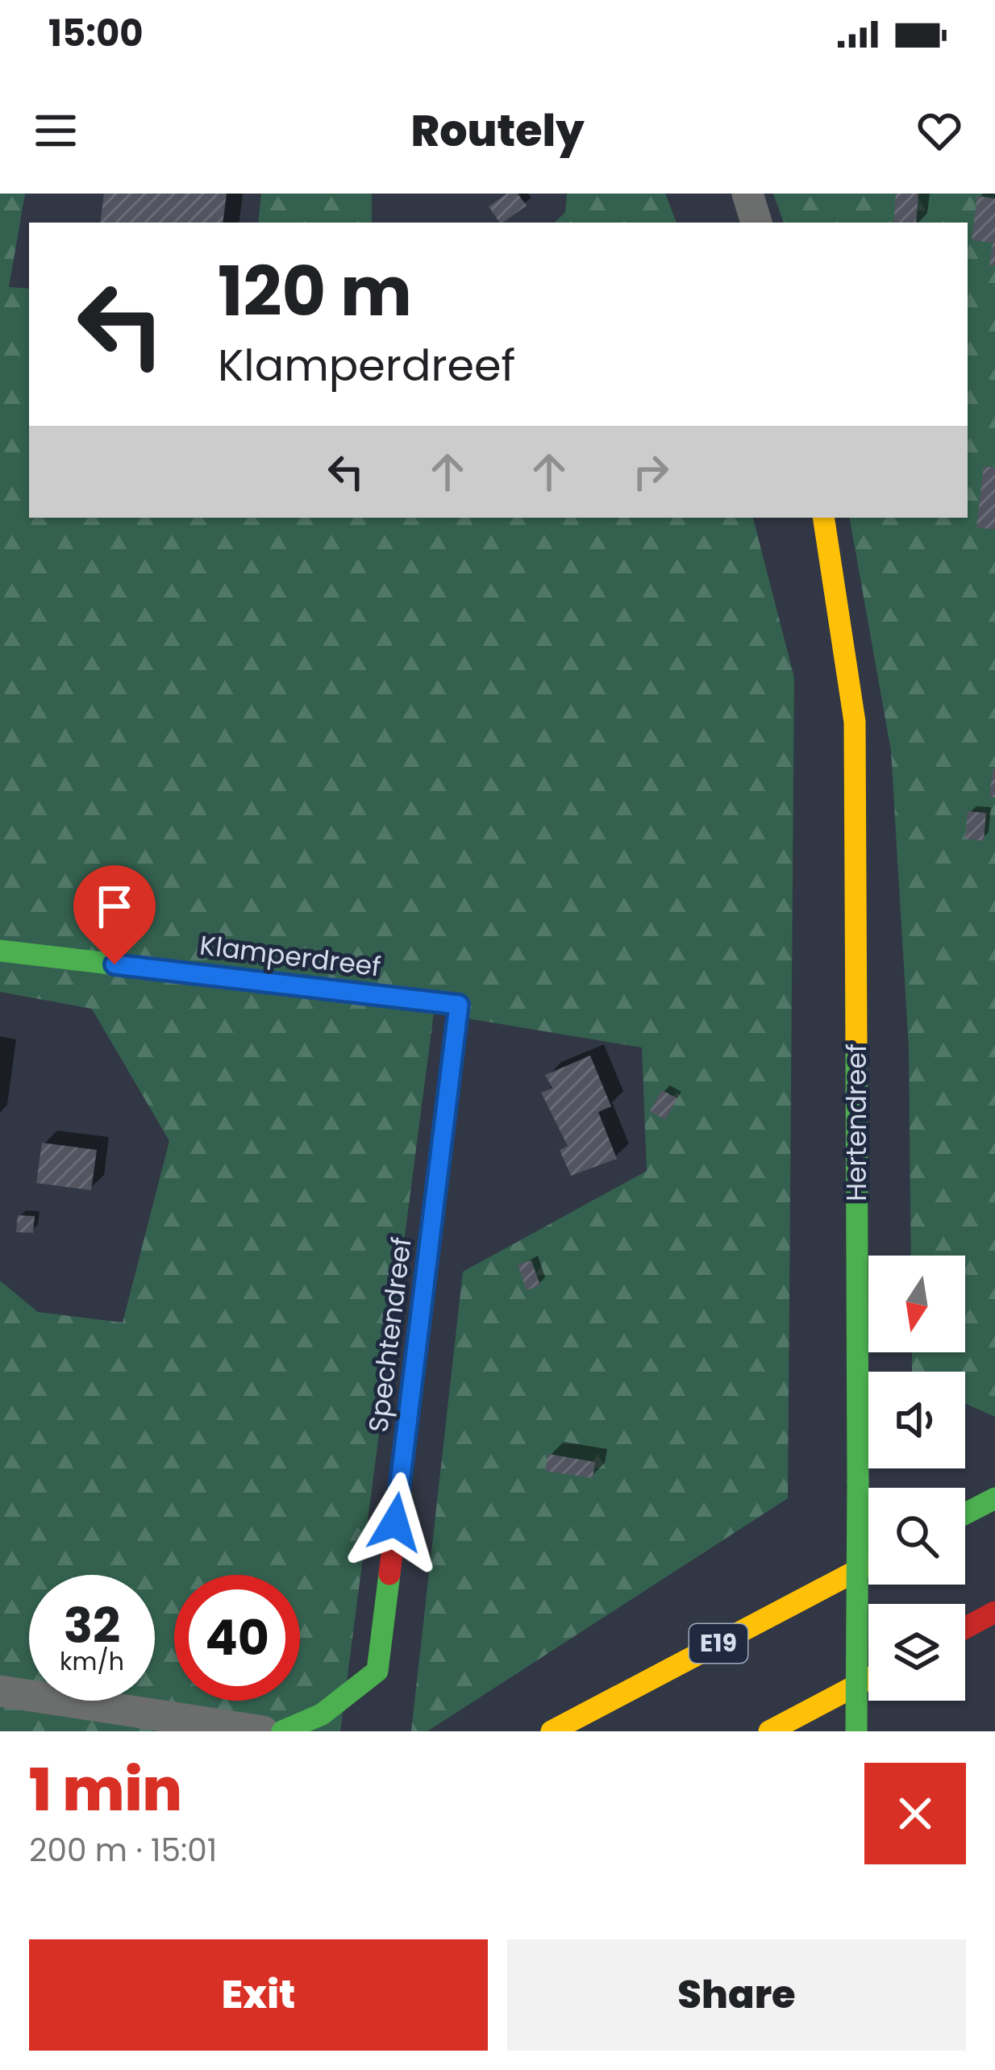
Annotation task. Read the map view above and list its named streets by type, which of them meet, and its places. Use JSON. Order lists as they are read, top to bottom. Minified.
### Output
{"streets":{"main road":["Klamperdreef","Hertendreef","Spechtendreef","E19"]},"crossings":[["Klamperdreef","Spechtendreef"]],"north":"bottom","page":{"status":"15:00","header":"Routely","turn":["120 m","Klamperdreef"],"speed":"32 km/h","limit":"40","heading":["1 min","200 m · 15:01"],"buttons":["Exit","Share"]}}
